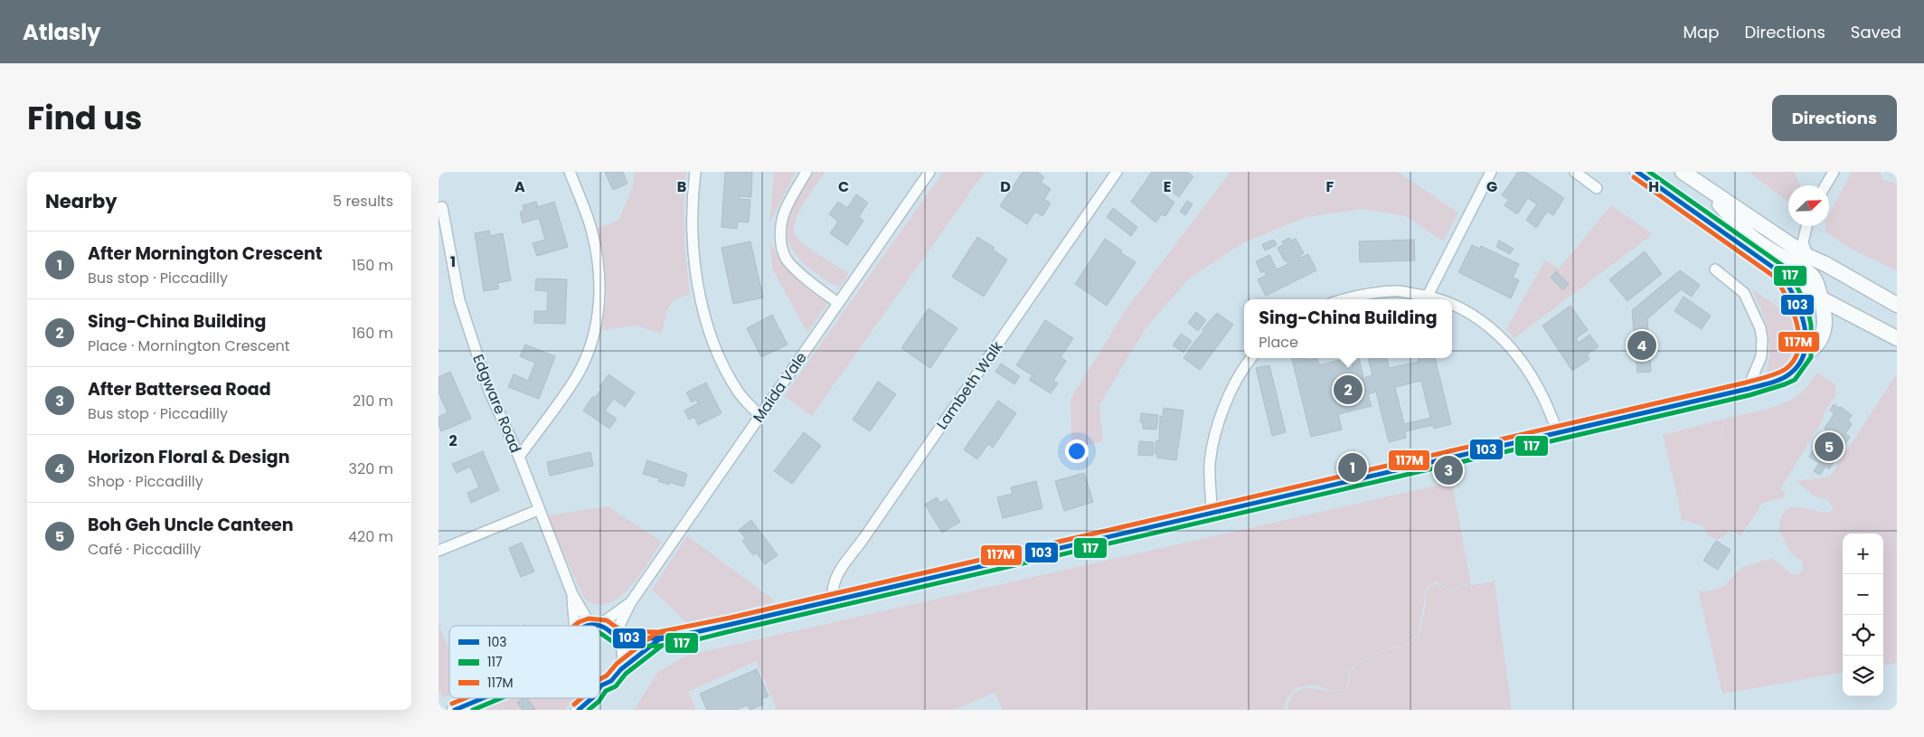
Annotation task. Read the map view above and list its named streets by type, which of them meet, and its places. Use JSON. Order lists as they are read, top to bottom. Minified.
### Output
{"streets":{"street":["Lambeth Walk","Maida Vale","Edgware Road"]},"crossings":[["Maida Vale","Edgware Road"]],"lines":["transit line 103","transit line 117","transit line 117M"],"legend":["103","117","117M"],"north":"top right","page":{"header":"Atlasly","nav":["Map","Directions","Saved"],"title":"Find us","buttons":"Directions","heading":["Nearby","5 results"],"list":[{"mark":"1","name":"After Mornington Crescent","note":"Bus stop · Piccadilly","value":"150 m"},{"mark":"2","name":"Sing-China Building","note":"Place · Mornington Crescent","value":"160 m"},{"mark":"3","name":"After Battersea Road","note":"Bus stop · Piccadilly","value":"210 m"},{"mark":"4","name":"Horizon Floral & Design","note":"Shop · Piccadilly","value":"320 m"},{"mark":"5","name":"Boh Geh Uncle Canteen","note":"Café · Piccadilly","value":"420 m"}],"popup":["Sing-China Building","Place"],"pins":["4","2","5","1","3"],"map_buttons":["+","−"]},"grid":{"columns":["A","B","C","D","E","F","G","H"],"rows":["1","2"]}}
